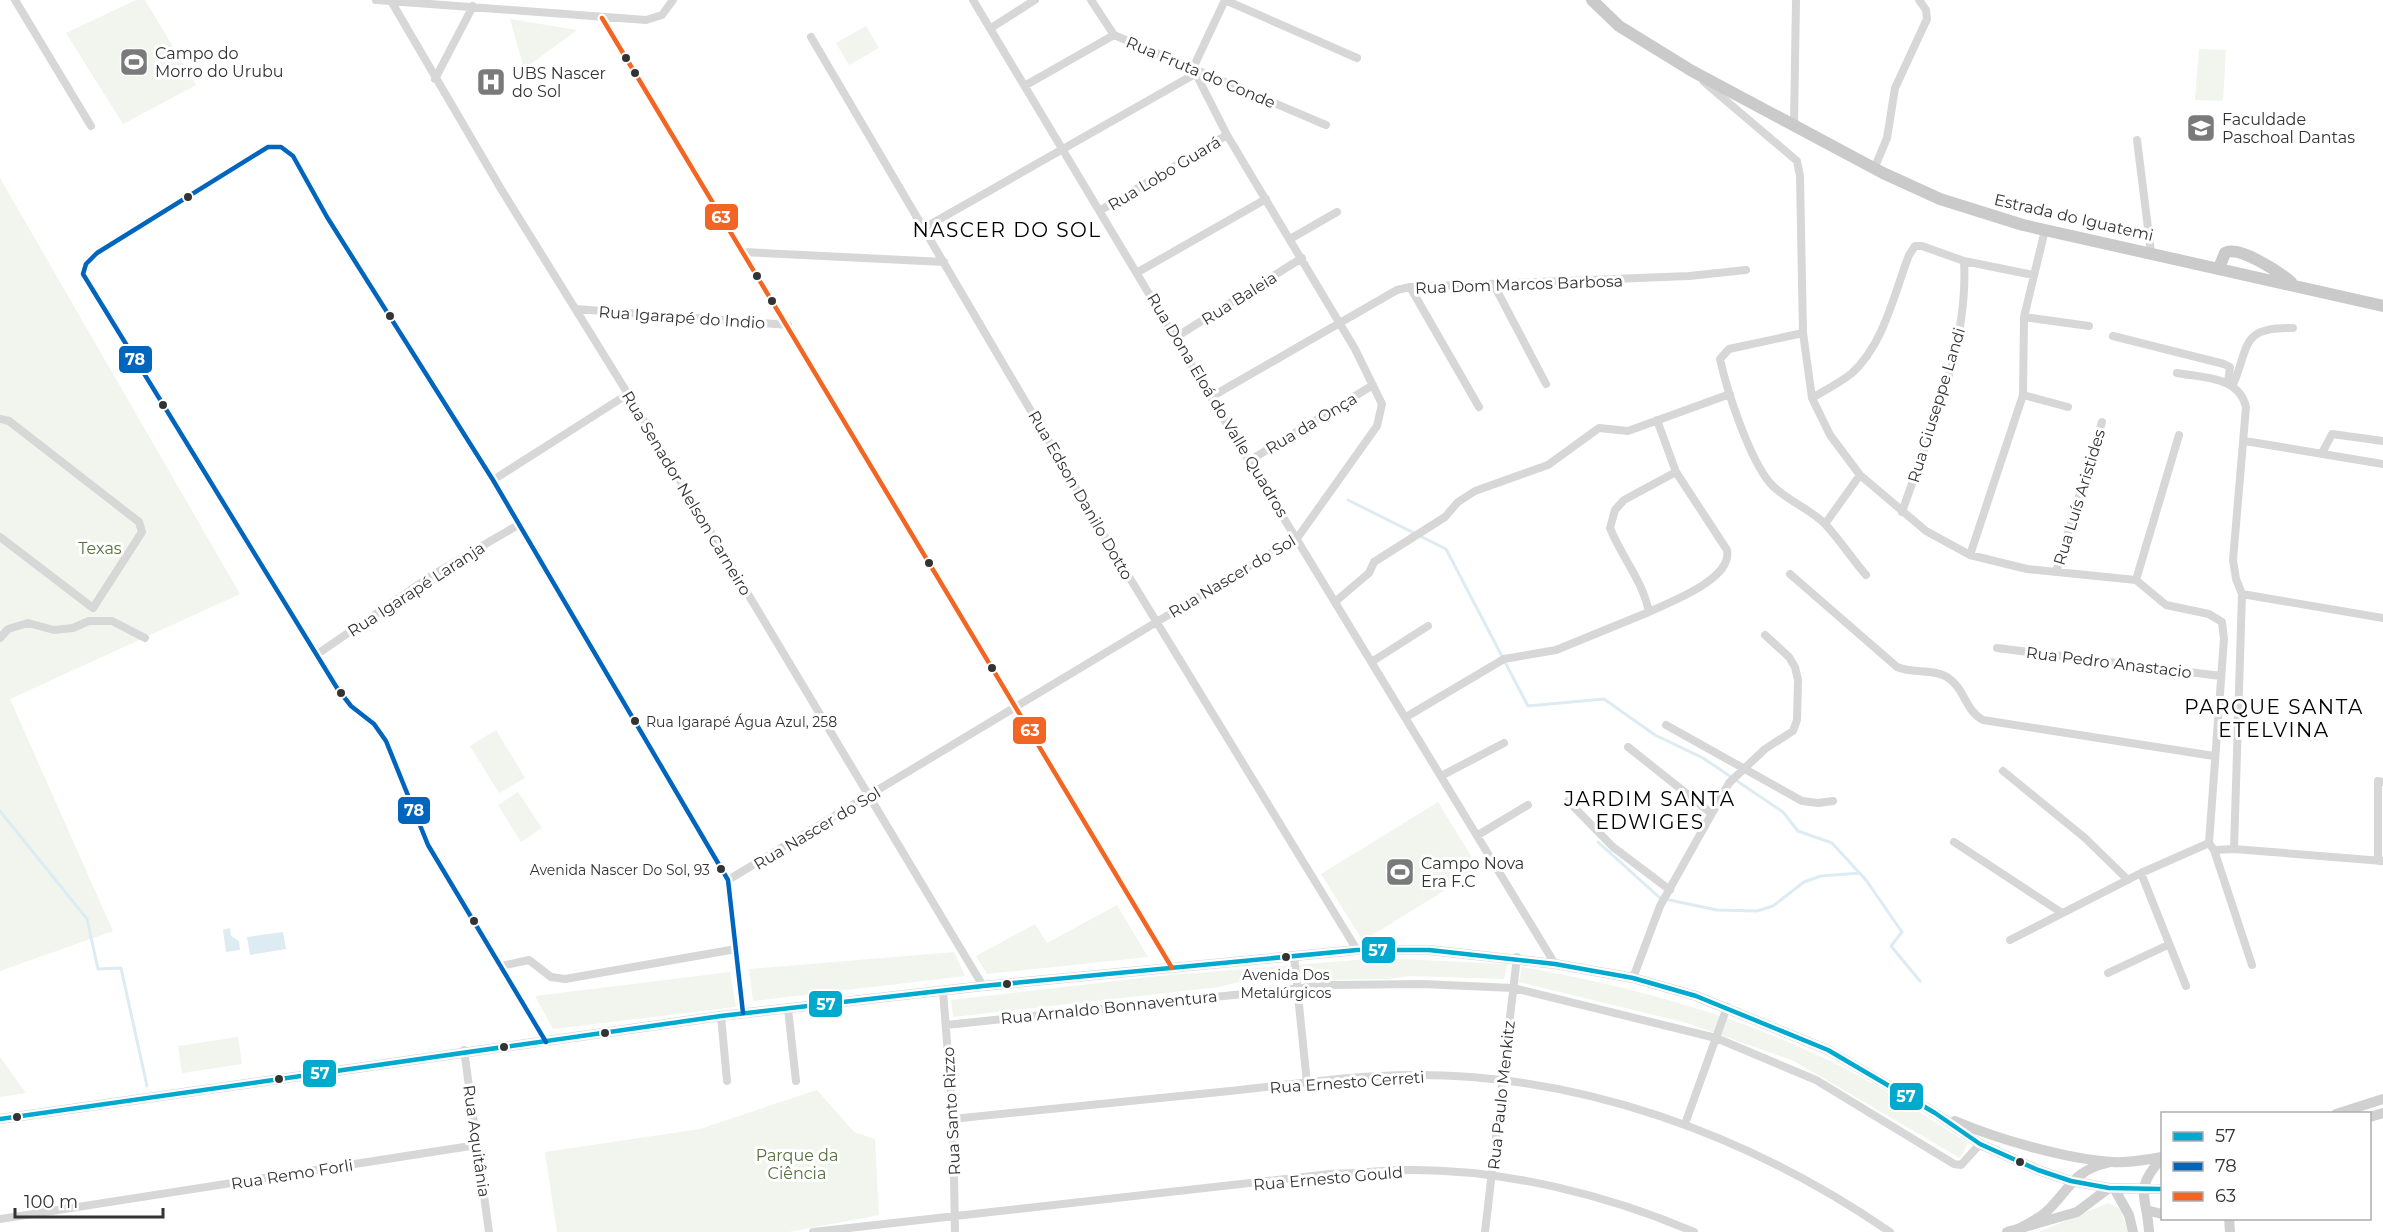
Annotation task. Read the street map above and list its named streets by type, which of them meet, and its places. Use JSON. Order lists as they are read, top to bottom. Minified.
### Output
{"streets":{"main road":["Estrada do Iguatemi"],"street":["Rua Fruta do Conde","Rua Lobo Guará","Rua Dom Marcos Barbosa","Rua Baleia","Rua Igarapé do Indio","Rua Dona Eloá do Valle Quadros","Rua Giuseppe Landi","Rua da Onça","Rua Senador Nelson Carneiro","Rua Edson Danilo Dotto","Rua Luís Aristides","Rua Nascer do Sol","Rua Igarapé Laranja","Rua Pedro Anastacio","Rua Arnaldo Bonnaventura","Rua Ernesto Cerreti","Rua Paulo Menkitz","Rua Santo Rizzo","Rua Aquitânia","Rua Remo Forli","Rua Ernesto Gould"]},"crossings":[["Rua Fruta do Conde","Rua Nascer do Sol"],["Rua Lobo Guará","Rua Dona Eloá do Valle Quadros"],["Rua Lobo Guará","Rua Nascer do Sol"],["Rua Dom Marcos Barbosa","Rua Dona Eloá do Valle Quadros"],["Rua Dom Marcos Barbosa","Rua Nascer do Sol"],["Rua Baleia","Rua Dona Eloá do Valle Quadros"],["Rua Baleia","Rua Nascer do Sol"],["Rua Igarapé do Indio","Rua Senador Nelson Carneiro"],["Rua Dona Eloá do Valle Quadros","Rua da Onça"],["Rua Dona Eloá do Valle Quadros","Rua Nascer do Sol"],["Rua da Onça","Rua Nascer do Sol"],["Rua Senador Nelson Carneiro","Rua Nascer do Sol"],["Rua Edson Danilo Dotto","Rua Nascer do Sol"],["Rua Arnaldo Bonnaventura","Rua Paulo Menkitz"],["Rua Arnaldo Bonnaventura","Rua Santo Rizzo"],["Rua Ernesto Cerreti","Rua Paulo Menkitz"],["Rua Ernesto Cerreti","Rua Santo Rizzo"],["Rua Paulo Menkitz","Rua Ernesto Gould"],["Rua Santo Rizzo","Rua Ernesto Gould"],["Rua Aquitânia","Rua Remo Forli"]],"districts":["NASCER DO SOL","PARQUE SANTA ETELVINA","JARDIM SANTA EDWIGES"],"parks":["Texas","Parque da Ciência"],"places":{"sports":["Campo do Morro do Urubu","Campo Nova Era F.C"],"hospital":["UBS Nascer do Sol"],"school or university":["Faculdade Paschoal Dantas"],"other":["Rua Igarapé Água Azul, 258","Avenida Nascer Do Sol, 93","Avenida Dos Metalúrgicos"]},"lines":["transit line 63","transit line 78","transit line 57"],"legend":["57","78","63"],"scale_bar":"100 m"}
